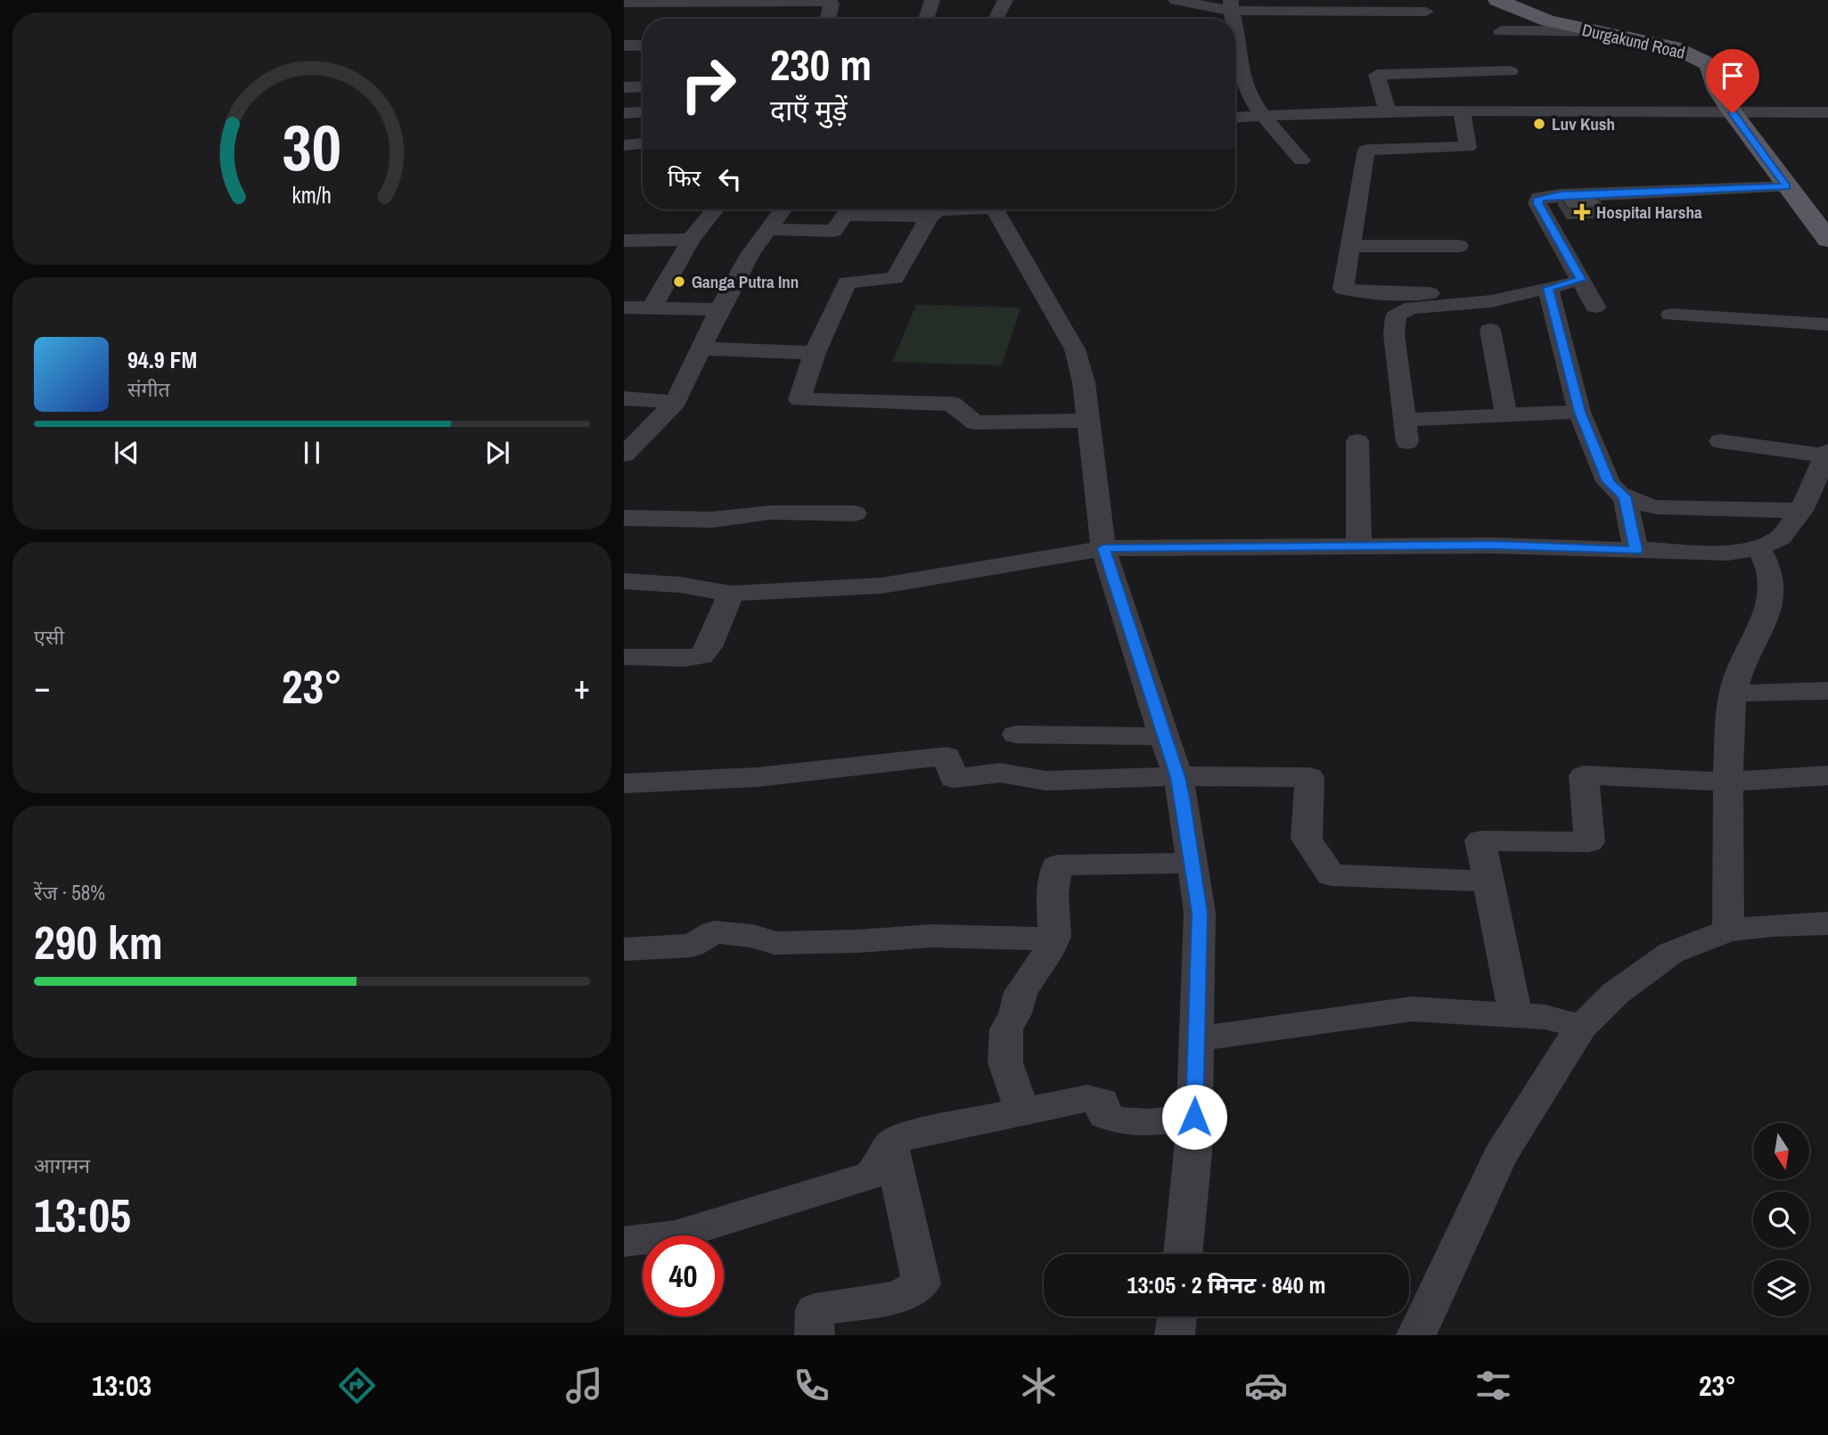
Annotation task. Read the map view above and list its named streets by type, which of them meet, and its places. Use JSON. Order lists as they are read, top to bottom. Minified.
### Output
{"streets":{"main road":["Durgakund Road"]},"places":{"other":["Luv Kush","Ganga Putra Inn"],"health":["Hospital Harsha"]},"north":"bottom","page":{"turn":["230 m","दाएँ मुड़ें"],"then":"फिर","song":["94.9 FM","संगीत"],"tile":["एसी",["रेंज · 58%","290 km"],["आगमन","13:05"]],"heat":["−","23°","+"],"limit":"40","trip":"13:05 · 2 मिनट · 840 m","tabs":["13:03","23°"],"gauge":["30","km/h"]}}
